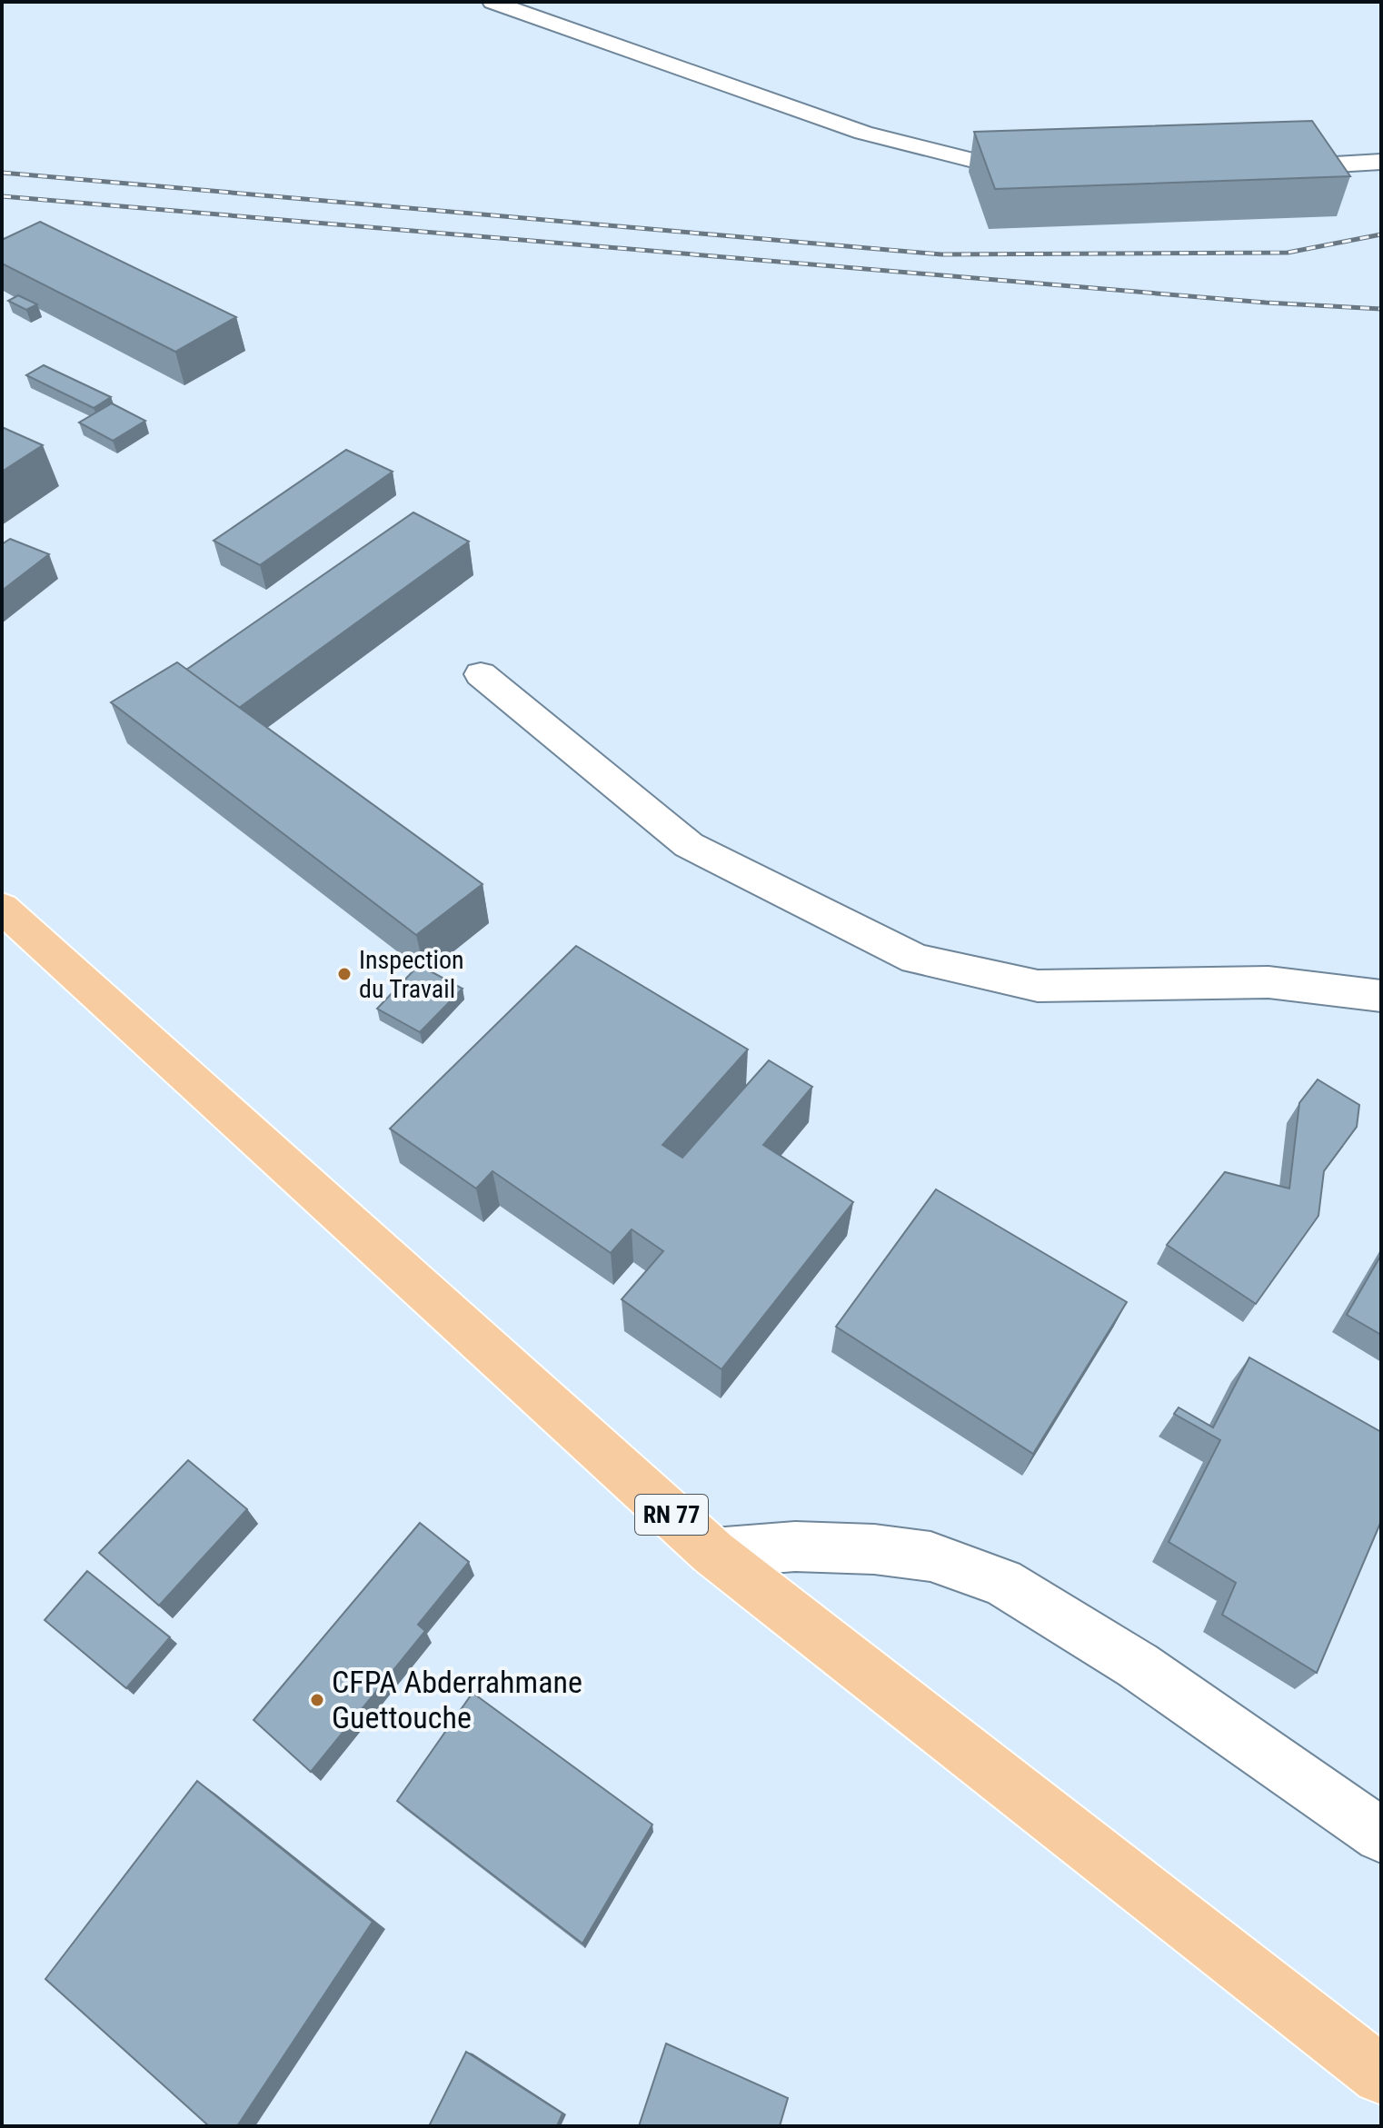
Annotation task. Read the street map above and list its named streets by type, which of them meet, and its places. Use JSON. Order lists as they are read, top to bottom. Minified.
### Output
{"streets":{"main road":["RN 77"]},"places":["Inspection du Travail","CFPA Abderrahmane Guettouche"]}
